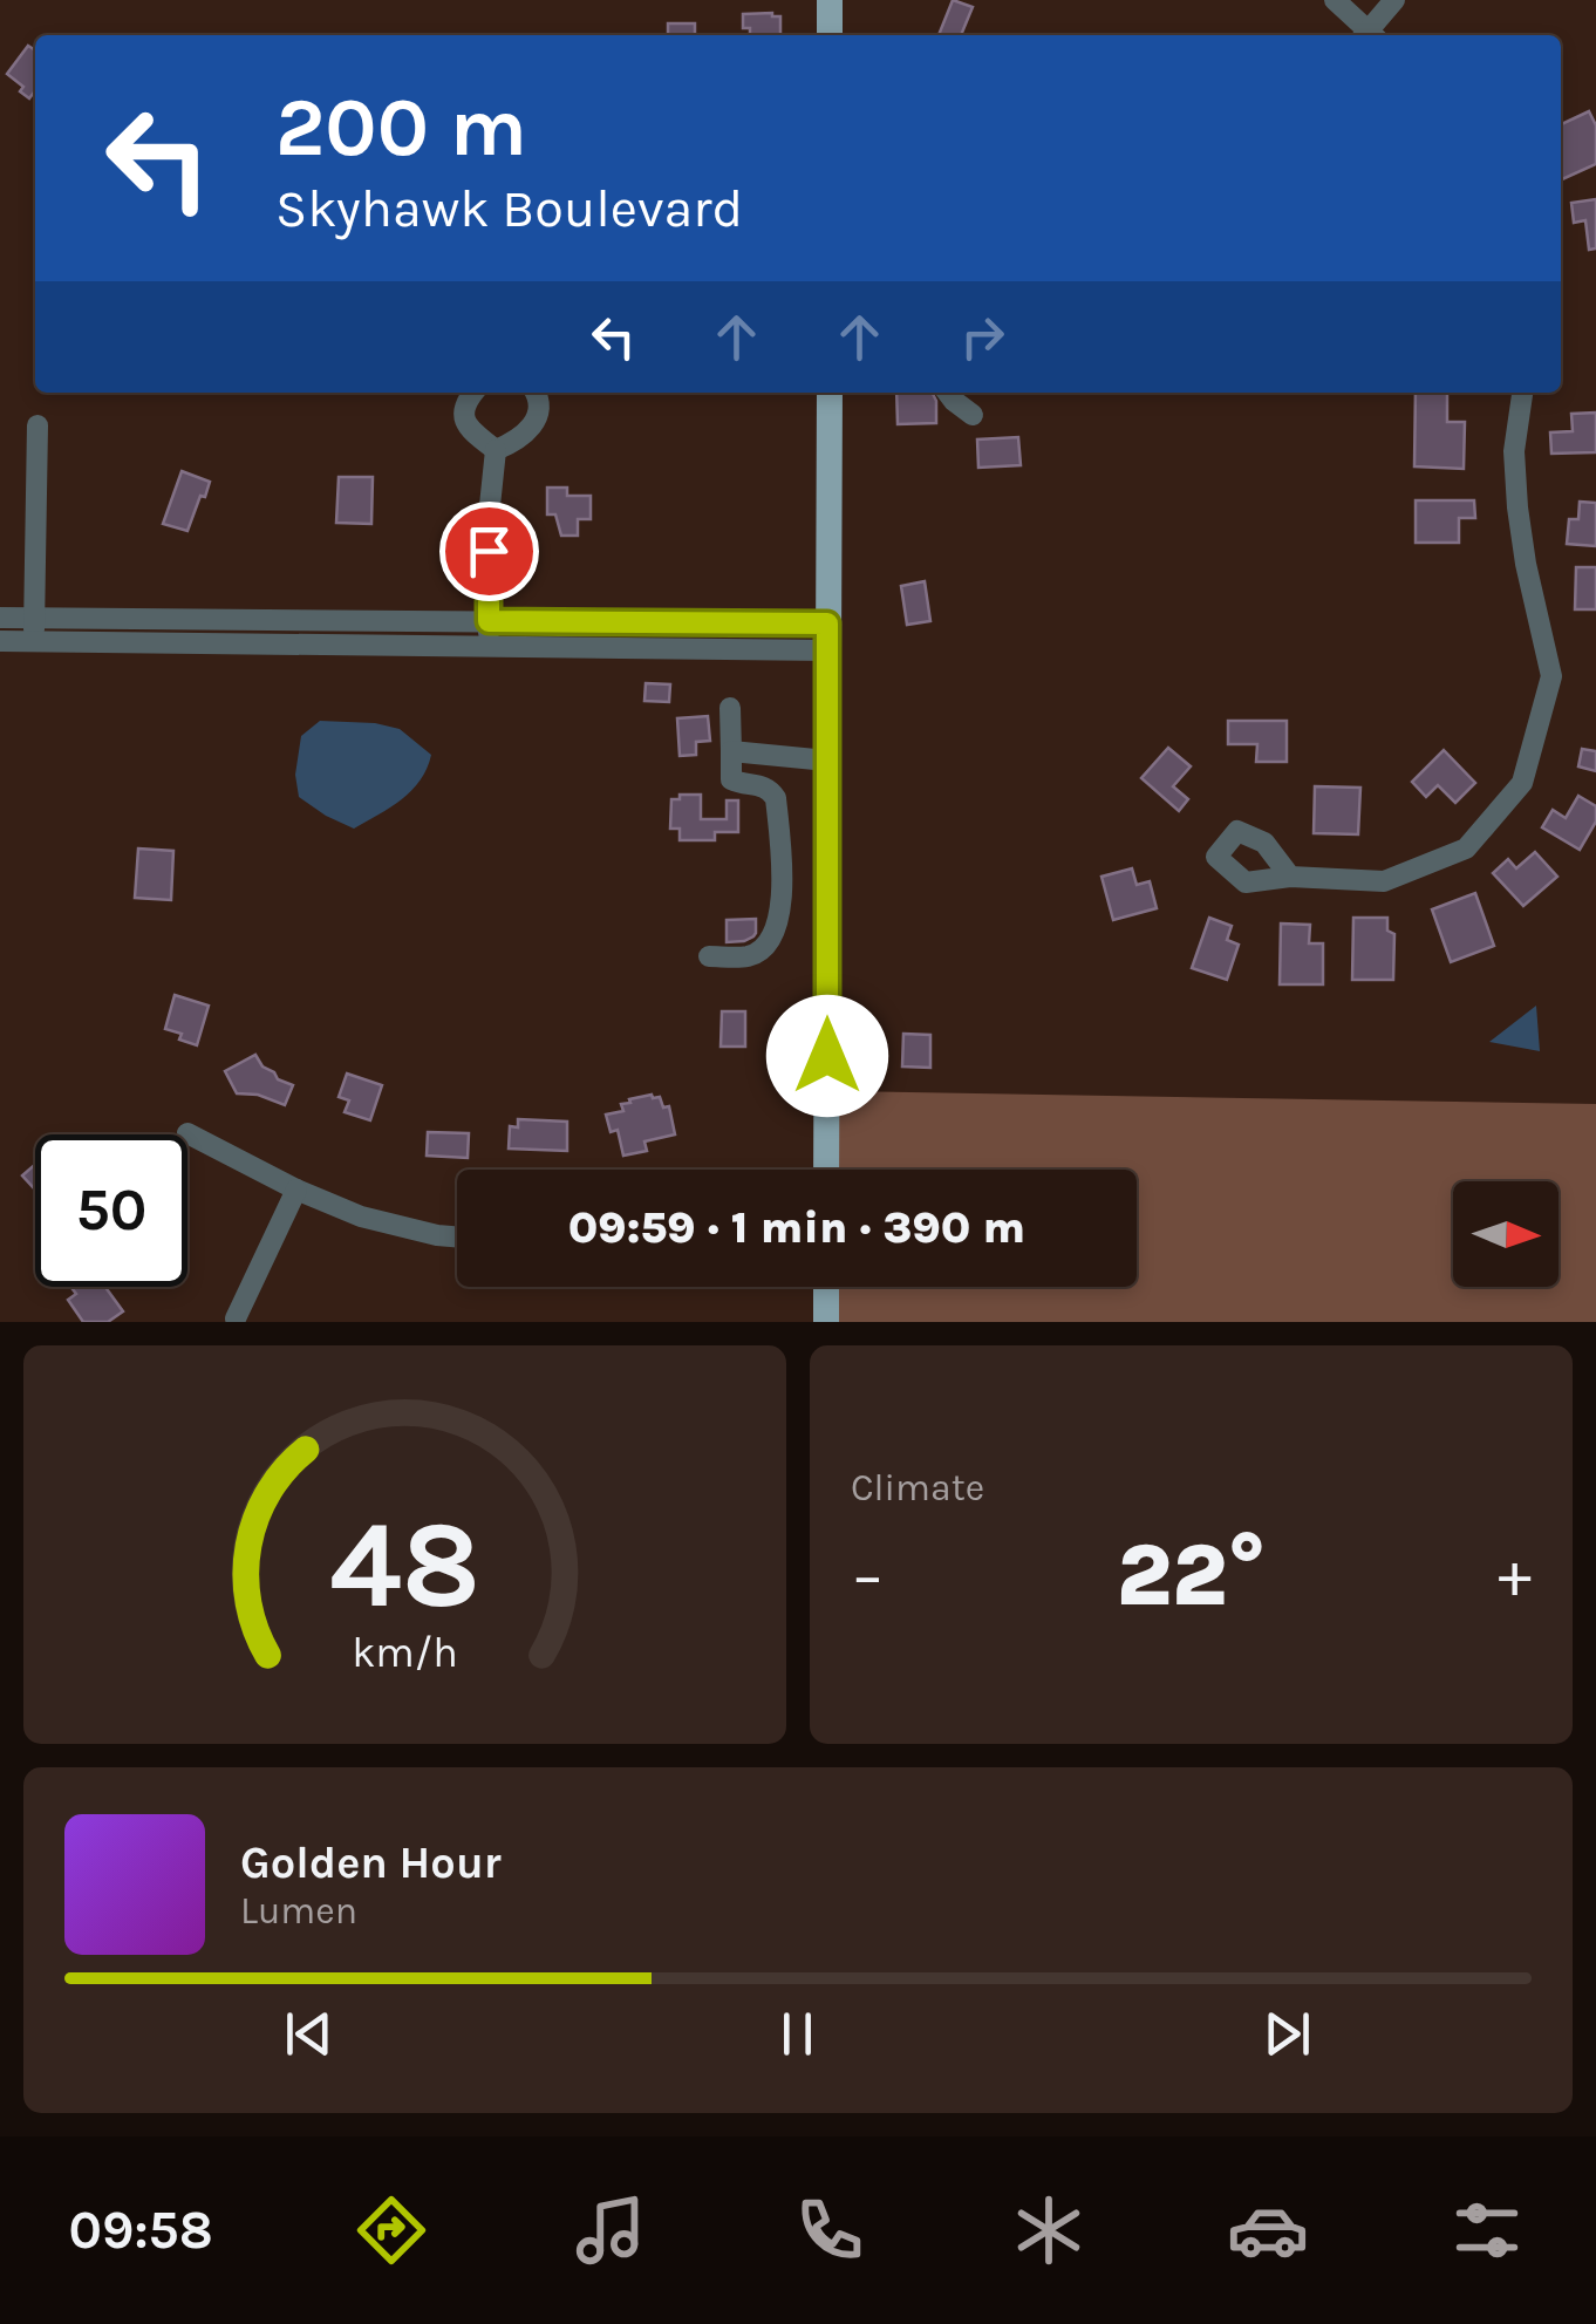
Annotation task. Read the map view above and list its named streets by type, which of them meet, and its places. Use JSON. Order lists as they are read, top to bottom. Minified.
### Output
{"north":"right","page":{"turn":["200 m","Skyhawk Boulevard"],"limit":"50","trip":"09:59 · 1 min · 390 m","tile":"Climate","heat":["−","22°","+"],"song":["Golden Hour","Lumen"],"tabs":"09:58","gauge":["48","km/h"]}}
